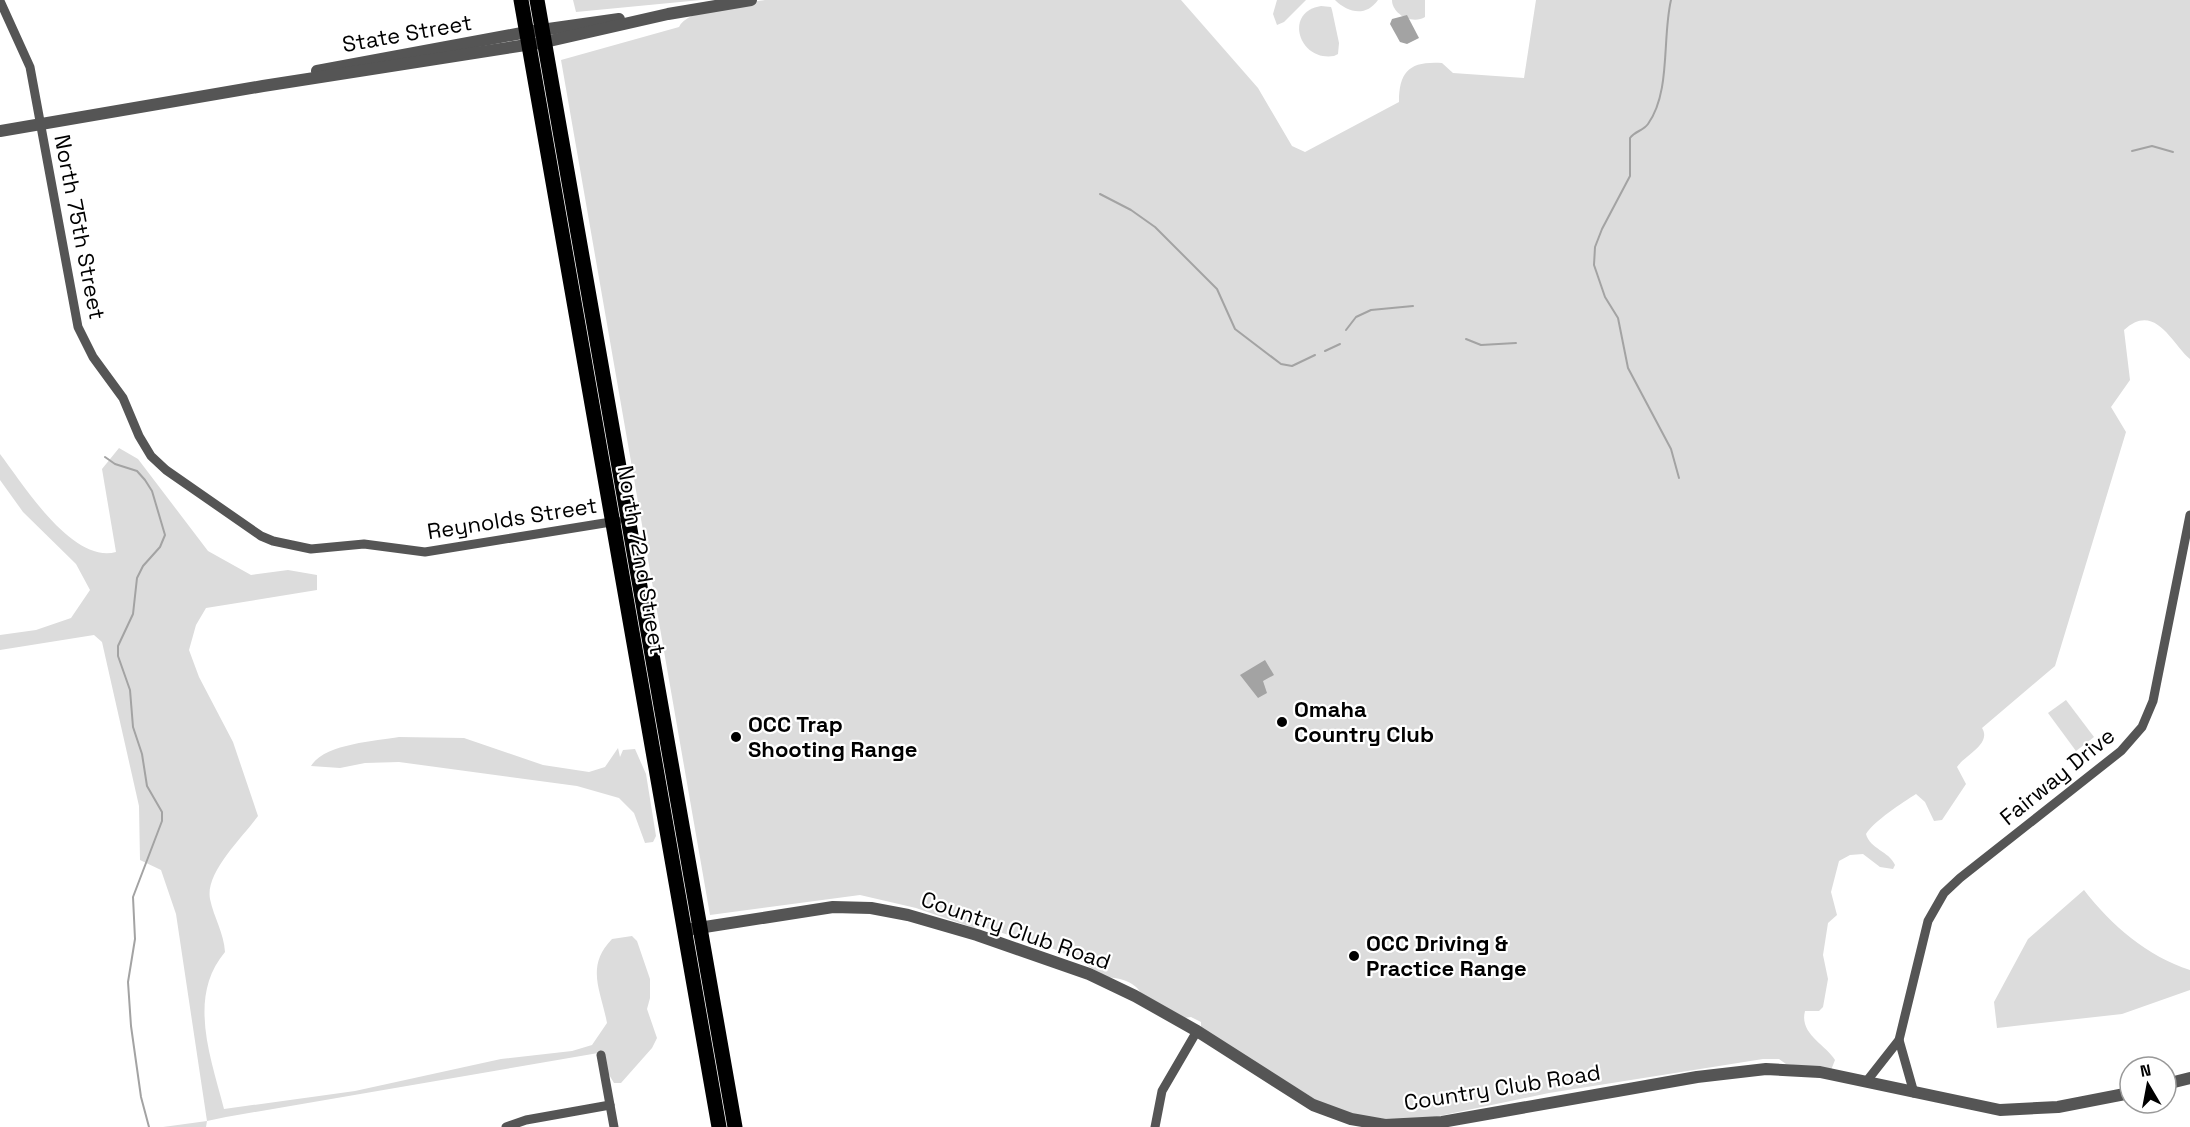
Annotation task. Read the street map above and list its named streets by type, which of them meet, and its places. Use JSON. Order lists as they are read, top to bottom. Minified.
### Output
{"streets":{"main road":["North 72nd Street"],"street":["State Street","North 75th Street","Reynolds Street","Fairway Drive","Country Club Road"]},"crossings":[["State Street","North 75th Street"],["State Street","North 72nd Street"],["North 75th Street","Reynolds Street"],["Reynolds Street","North 72nd Street"],["North 72nd Street","Country Club Road"],["Fairway Drive","Country Club Road"]],"places":["Omaha Country Club","OCC Trap Shooting Range","OCC Driving & Practice Range"],"north":"top"}
